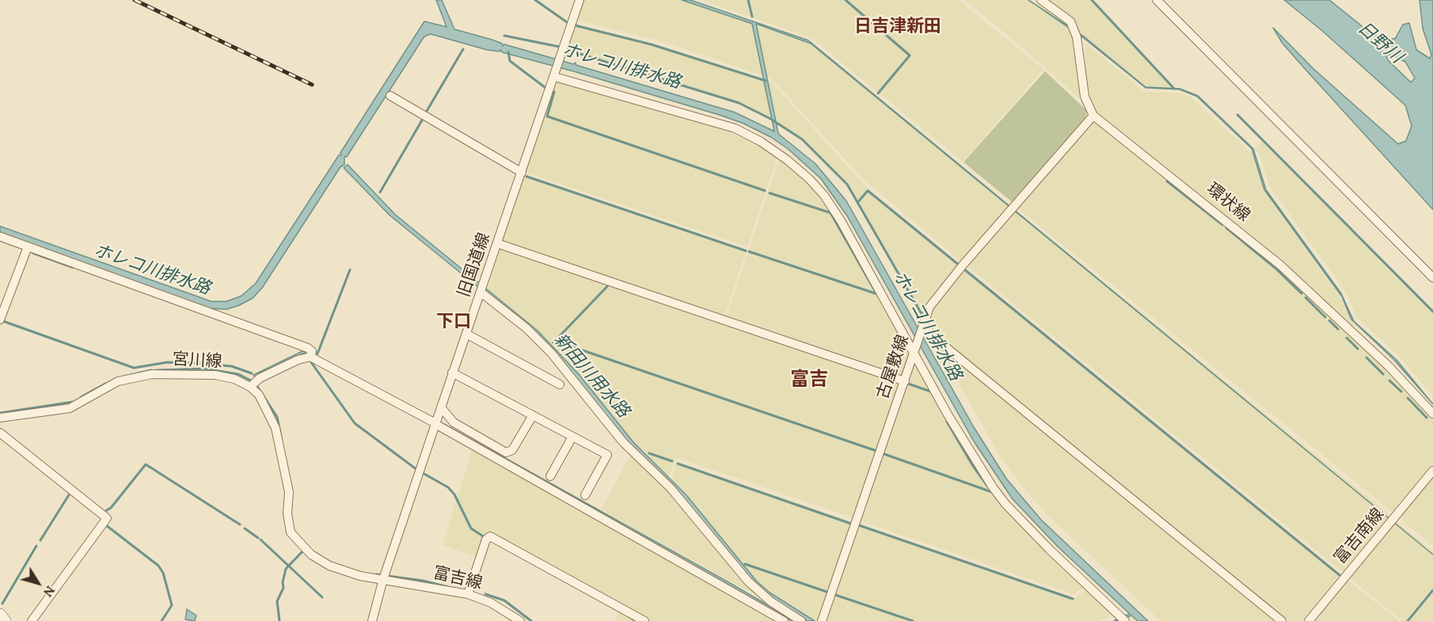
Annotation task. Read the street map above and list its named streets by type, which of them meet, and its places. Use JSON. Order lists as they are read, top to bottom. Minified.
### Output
{"streets":{"street":["環状線","旧国道線","宮川線","古屋敷線","富吉南線","富吉線"]},"crossings":[["環状線","古屋敷線"],["旧国道線","富吉線"]],"districts":["日吉津新田","下口","富吉"],"water":["日野川","ホレコ川排水路","新田川用水路"],"north":"bottom right"}
